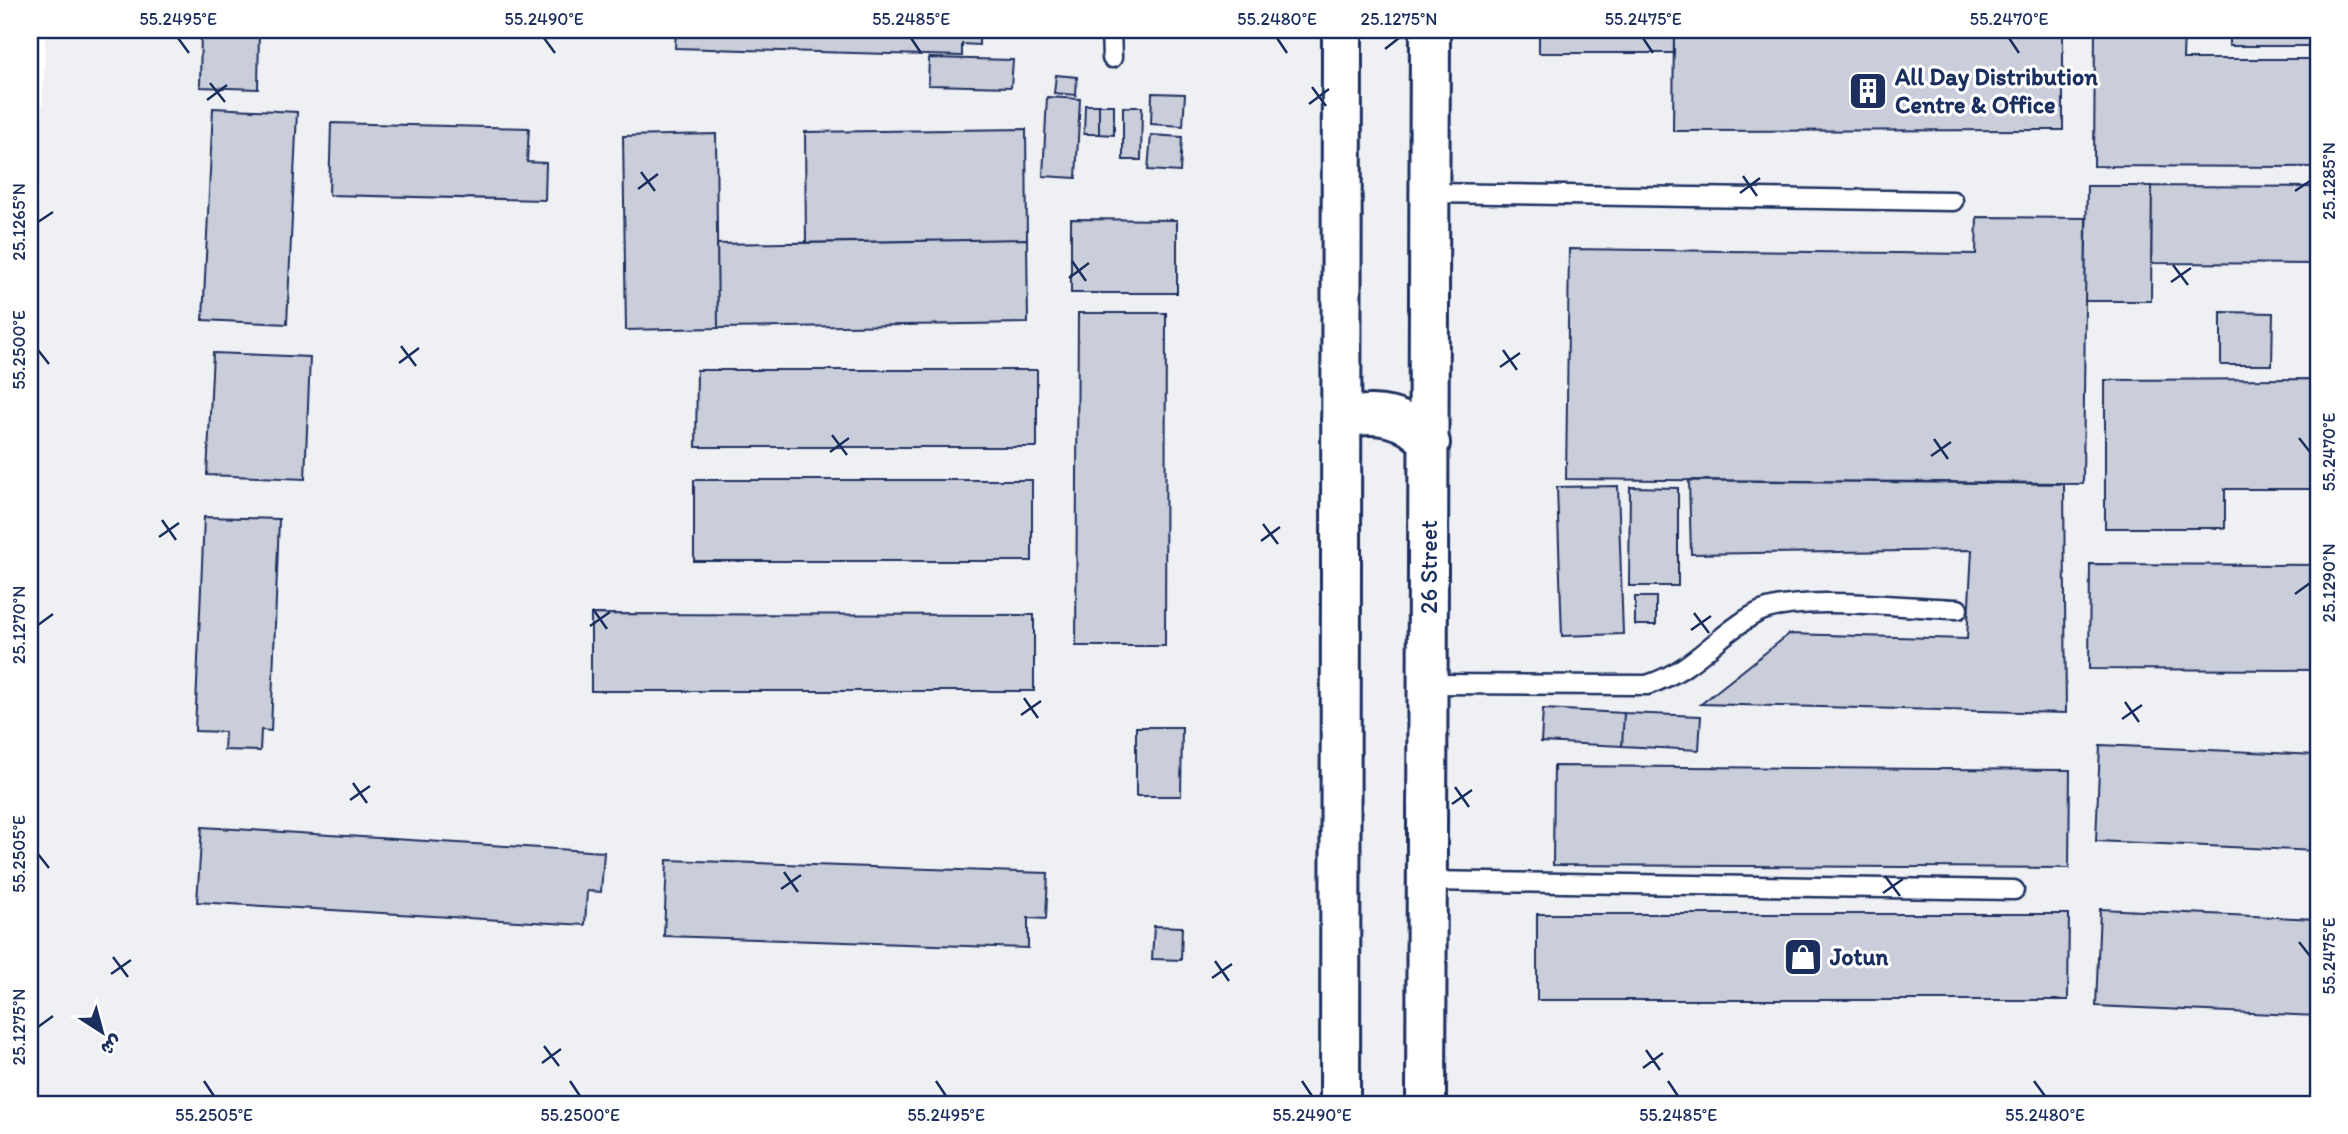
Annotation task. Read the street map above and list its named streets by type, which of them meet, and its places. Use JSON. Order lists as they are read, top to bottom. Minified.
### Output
{"streets":{"street":["26 Street"]},"places":{"building":["All Day Distribution Centre & Office"],"shop":["Jotun"]},"north":"bottom right","coordinates":["55.2495°E","55.2490°E","55.2485°E","55.2480°E","25.1275°N","55.2475°E","55.2470°E","25.1285°N","25.1265°N","55.2500°E","25.1290°N","25.1270°N","55.2505°E"]}
